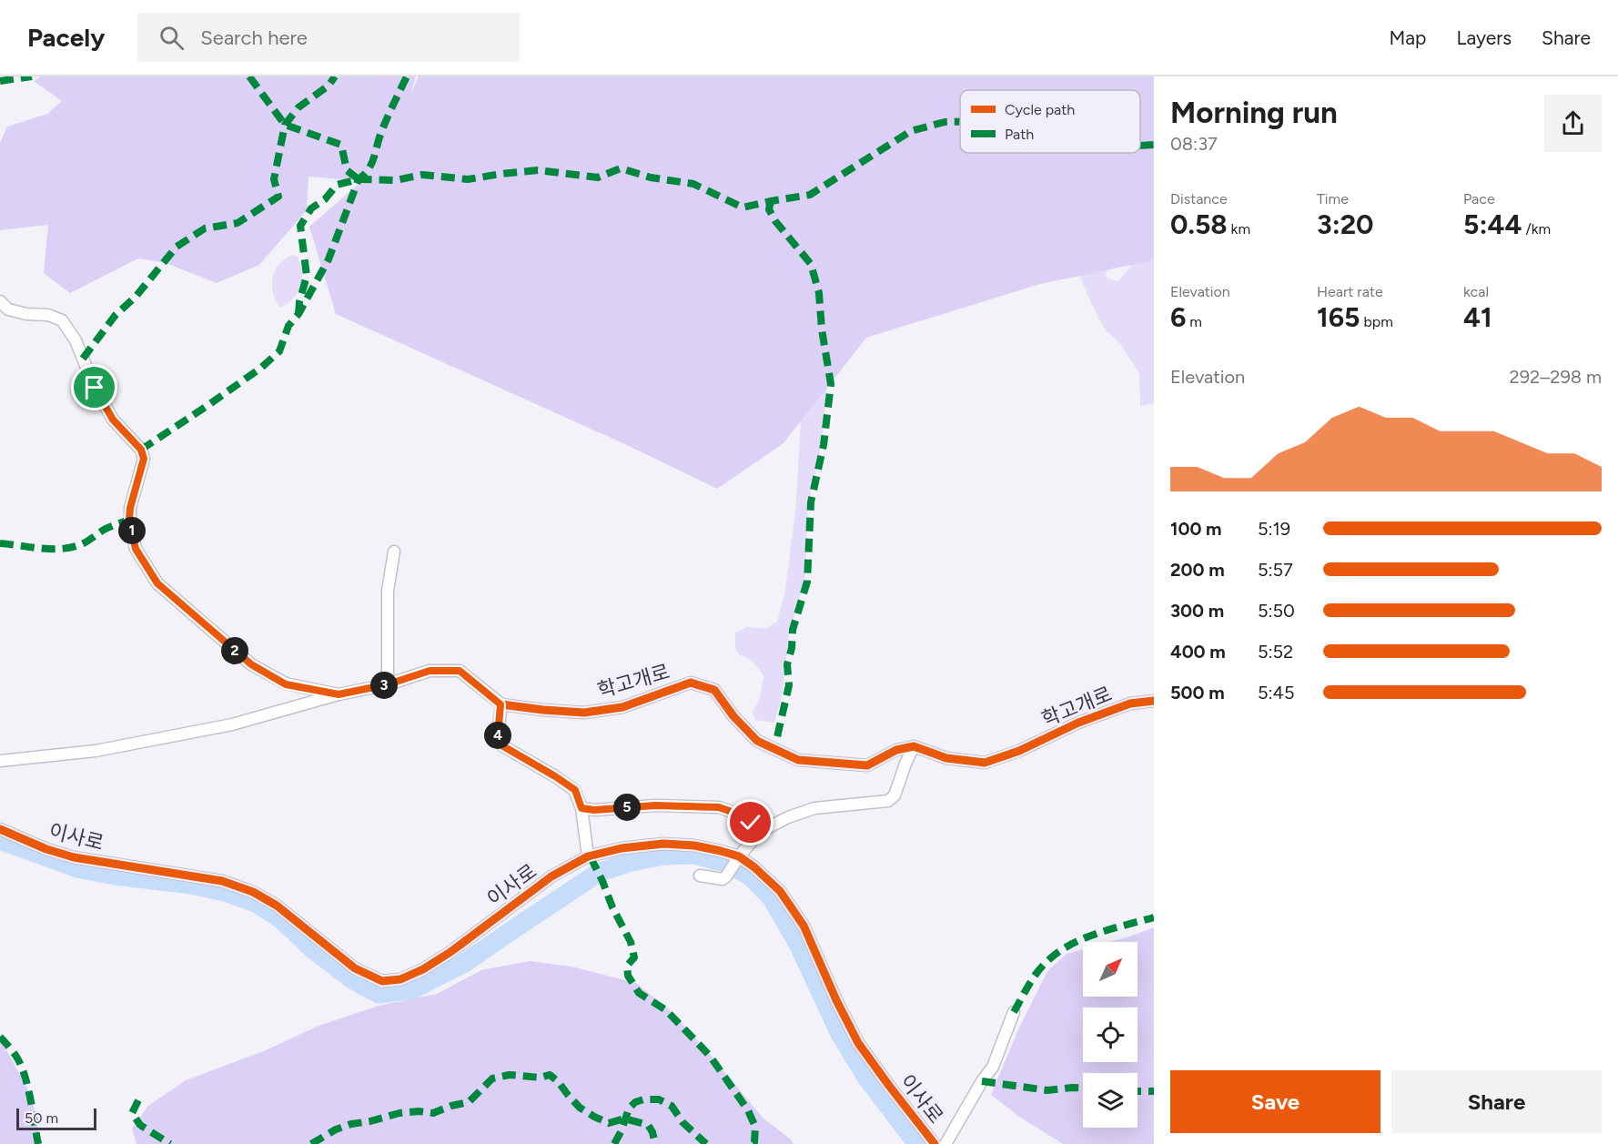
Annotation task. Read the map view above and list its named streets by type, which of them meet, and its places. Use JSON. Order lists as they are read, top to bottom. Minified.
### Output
{"streets":{"street":["학고개로","이사로"]},"legend":["Cycle path","Path"],"scale_bar":"50 m","north":"top right","page":{"header":"Pacely","search":"Search here","nav":["Map","Layers","Share"],"heading":["Morning run","08:37"],"stats":[["Distance","0.58 km"],["Time","3:20"],["Pace","5:44 /km"],["Elevation","6 m"],["Heart rate","165 bpm"],["kcal","41"]],"chart":["Elevation","292–298 m"],"list":[{"name":"100 m","note":"5:19"},{"name":"200 m","note":"5:57"},{"name":"300 m","note":"5:50"},{"name":"400 m","note":"5:52"},{"name":"500 m","note":"5:45"}],"pins":["1","2","3","4","5"],"buttons":["Save","Share"],"scale":"50 m"}}
